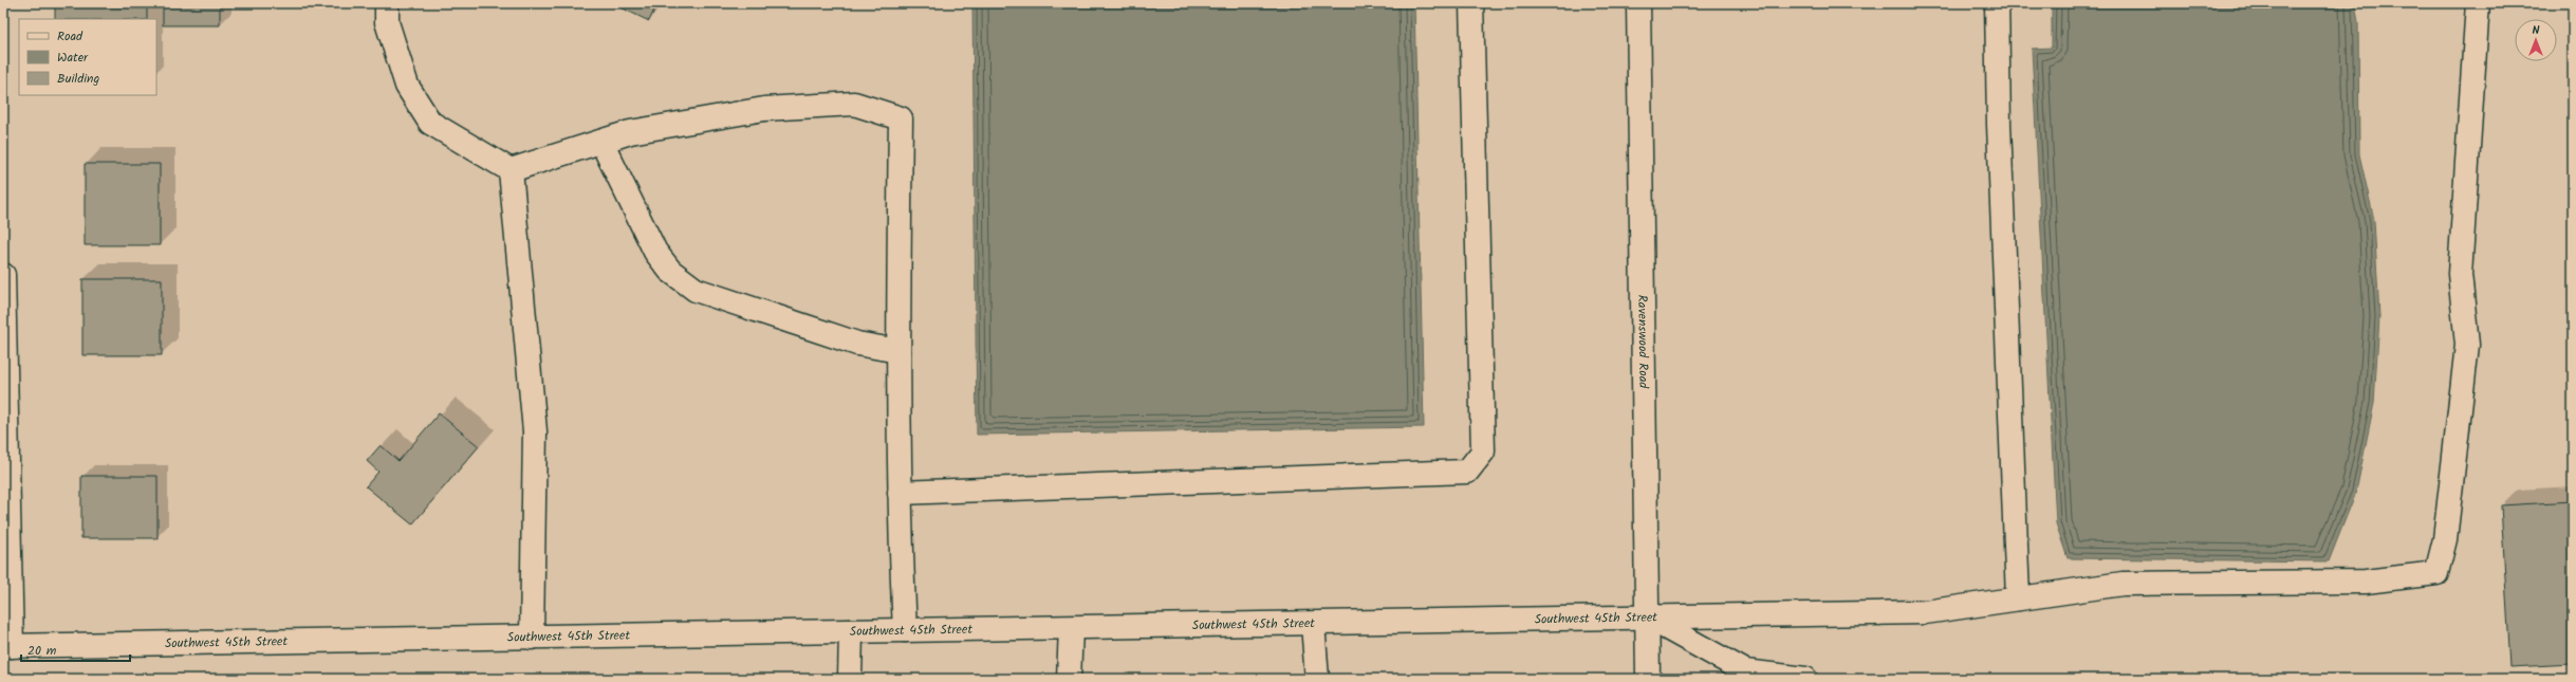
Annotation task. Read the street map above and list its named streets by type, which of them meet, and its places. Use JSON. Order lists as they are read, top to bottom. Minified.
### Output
{"streets":{"street":["Ravenswood Road","Southwest 45th Street"]},"crossings":[["Ravenswood Road","Southwest 45th Street"]],"legend":["Road","Water","Building"],"scale_bar":"20 m","north":"top"}
